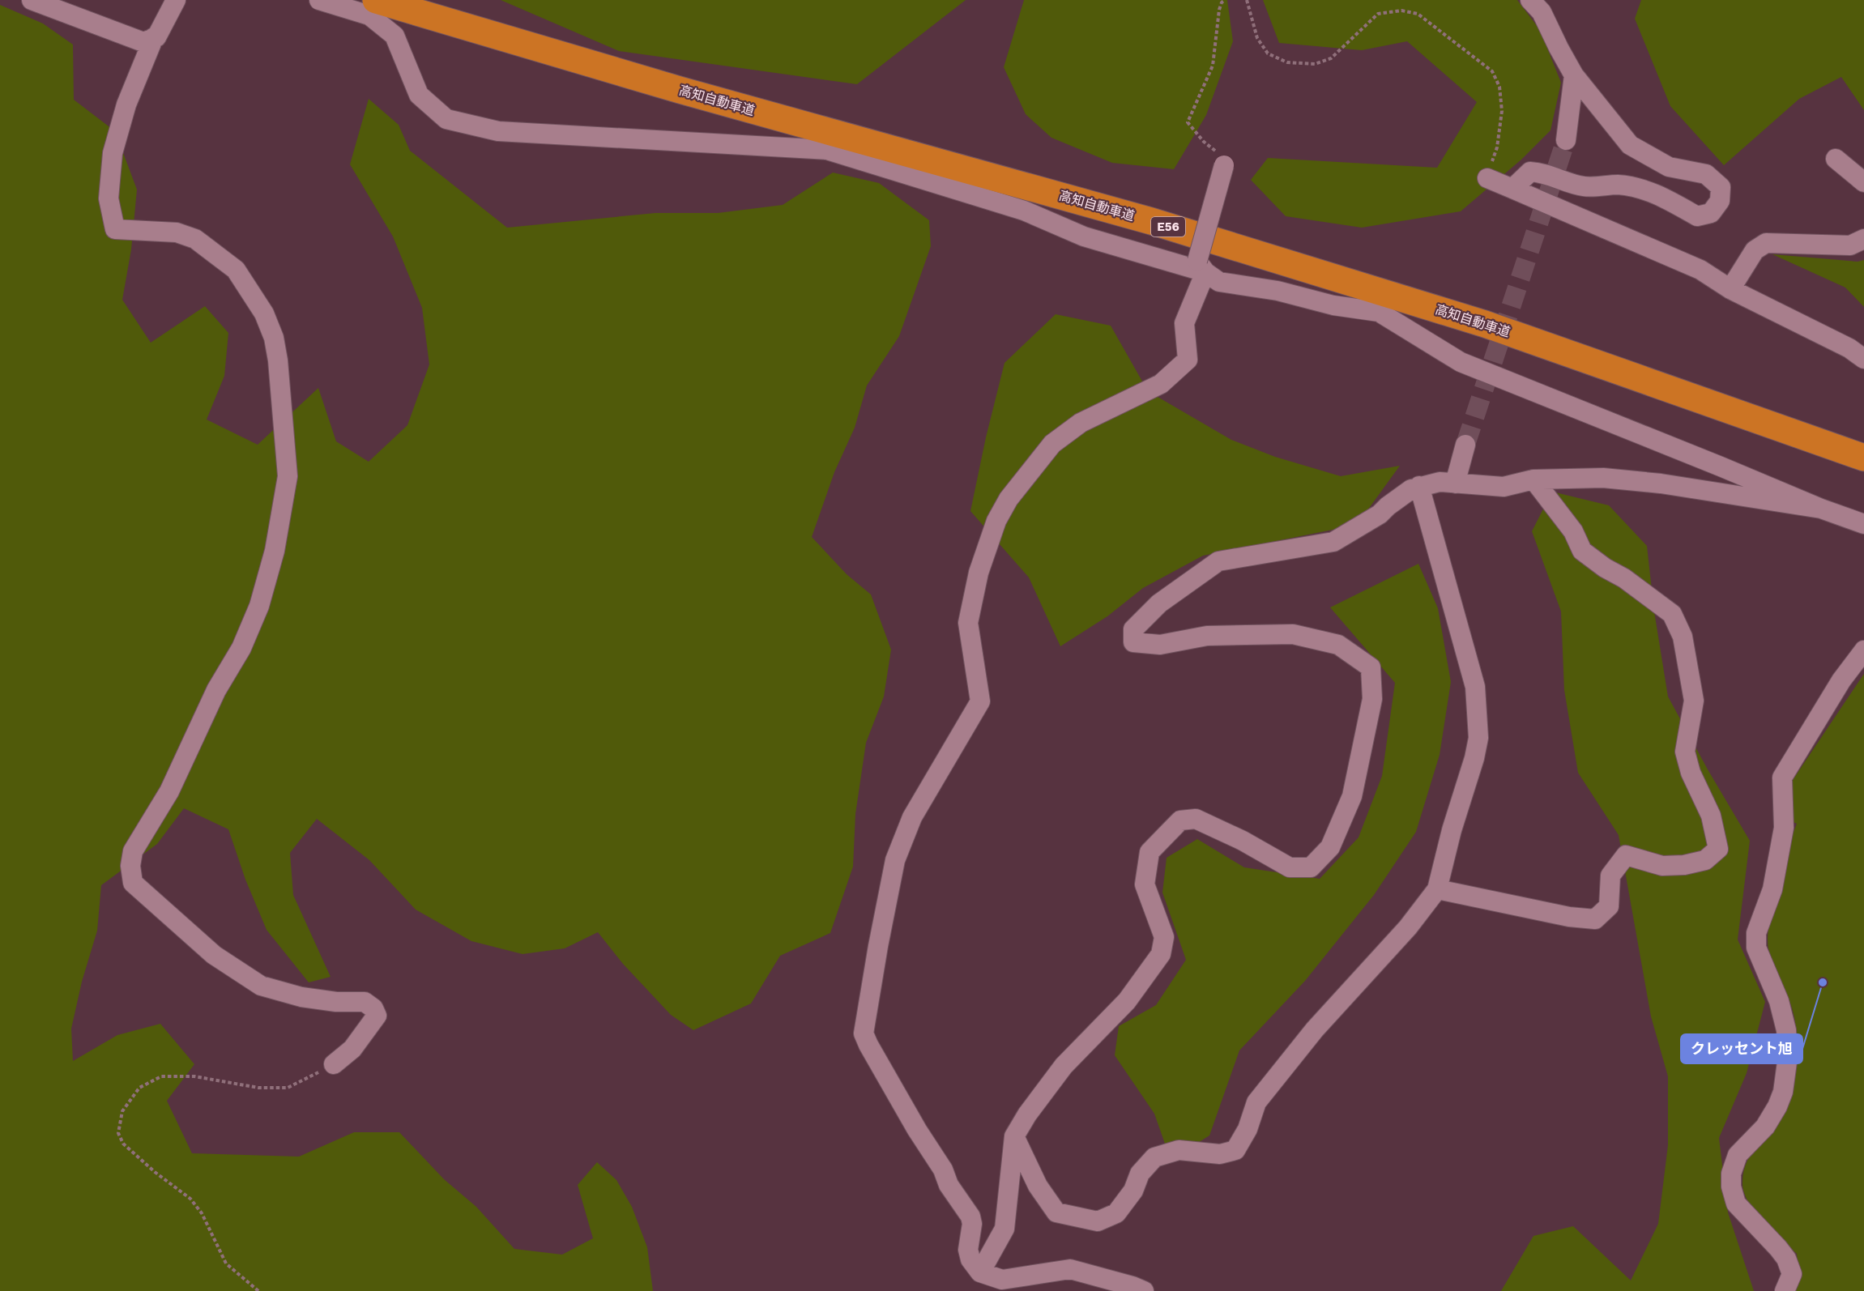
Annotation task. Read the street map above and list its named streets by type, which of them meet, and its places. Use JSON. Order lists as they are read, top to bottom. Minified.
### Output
{"streets":{"highway":["高知自動車道","E56"]},"places":["クレッセント旭"]}
